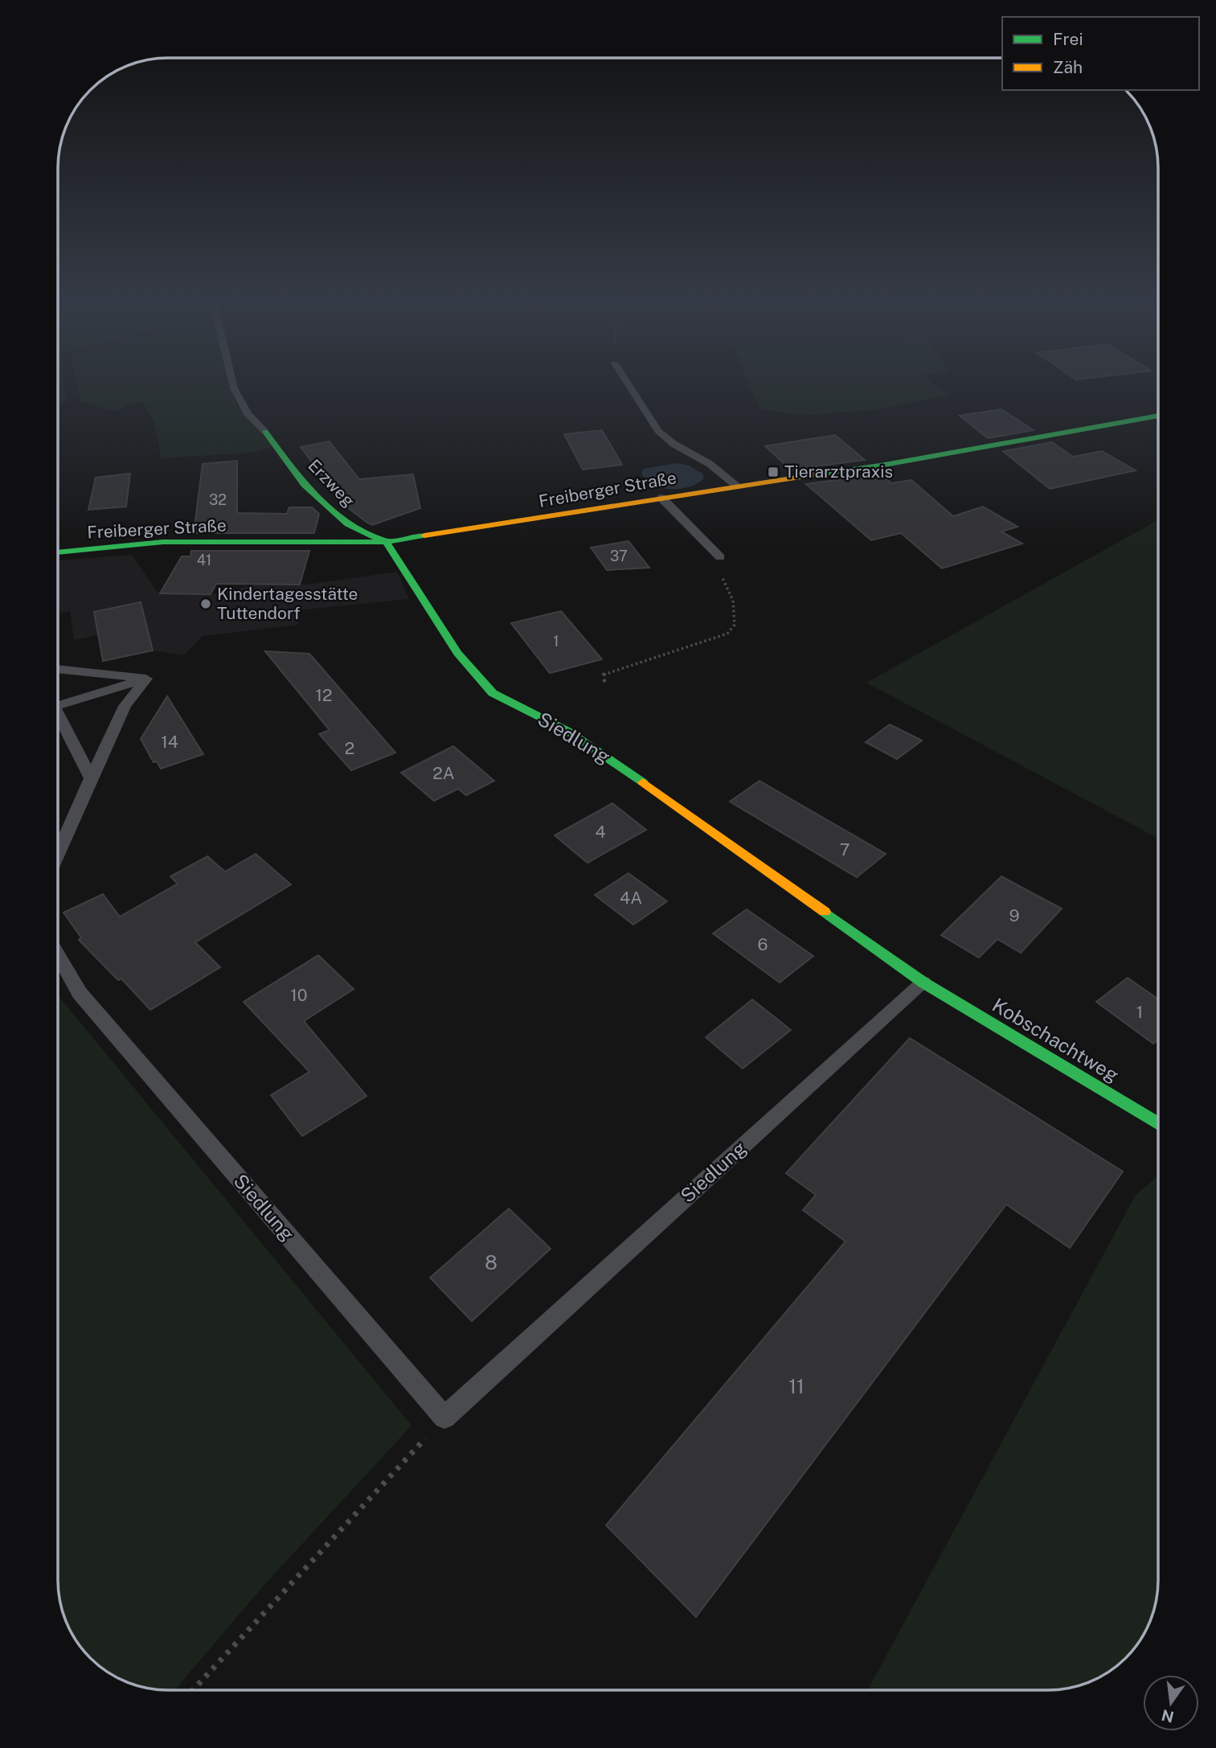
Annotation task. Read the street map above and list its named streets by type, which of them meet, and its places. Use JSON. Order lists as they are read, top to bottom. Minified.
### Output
{"streets":{"street":["Erzweg","Freiberger Straße","Siedlung","Kobschachtweg"]},"crossings":[["Erzweg","Freiberger Straße"],["Erzweg","Siedlung"],["Freiberger Straße","Siedlung"],["Siedlung","Kobschachtweg"]],"places":{"transit":["Tierarztpraxis"],"other":["Kindertagesstätte Tuttendorf"]},"house_numbers":["32","37","41","1","12","14","2","2A","4","7","4A","9","6","10","1","8","11"],"legend":["Frei","Zäh"],"north":"bottom"}
